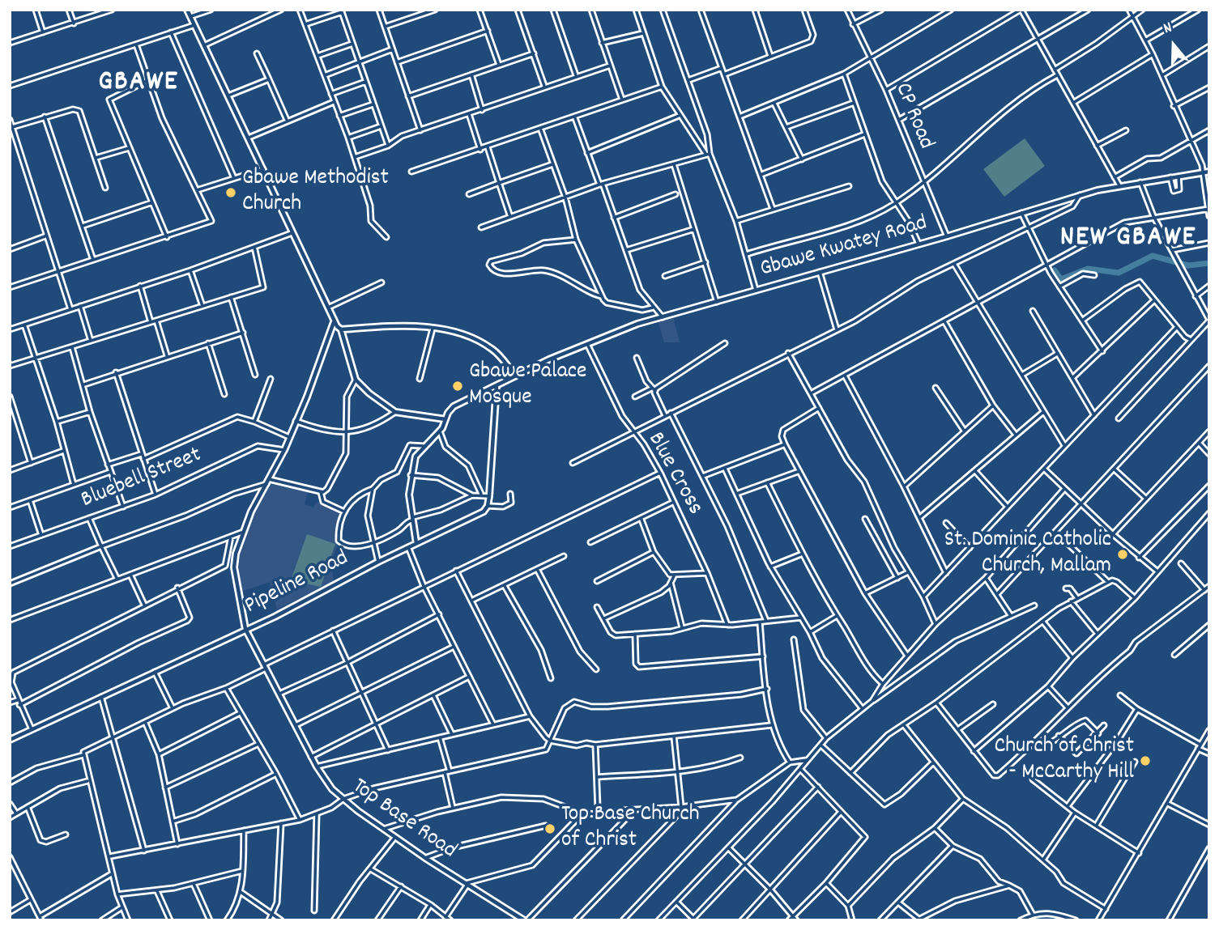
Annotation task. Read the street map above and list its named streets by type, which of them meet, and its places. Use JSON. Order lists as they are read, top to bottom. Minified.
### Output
{"streets":{"street":["CP Road","Gbawe Kwatey Road","Blue Cross","Bluebell Street","Pipeline Road","Top Base Road"]},"crossings":[["CP Road","Gbawe Kwatey Road"],["Gbawe Kwatey Road","Blue Cross"],["Pipeline Road","Top Base Road"]],"districts":["GBAWE","NEW GBAWE"],"places":["Gbawe Methodist Church","Gbawe Palace Mosque","St. Dominic Catholic Church, Mallam","Church of Christ - McCarthy Hill","Top Base Church of Christ"],"north":"top"}
